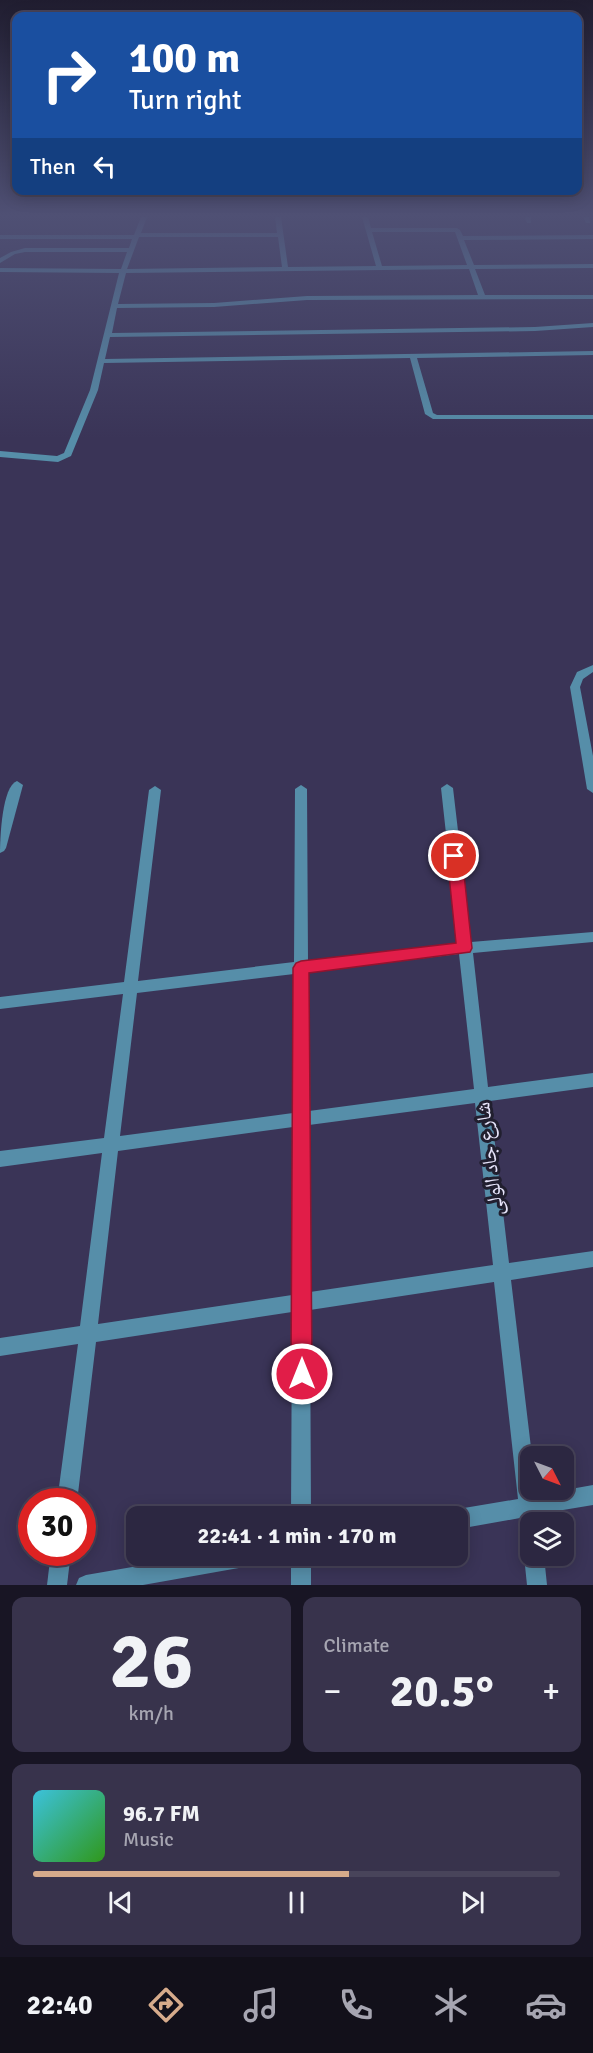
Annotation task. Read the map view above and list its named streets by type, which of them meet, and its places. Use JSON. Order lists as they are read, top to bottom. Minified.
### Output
{"streets":{"street":["شارع جاد الولى"]},"north":"bottom right","page":{"turn":["100 m","Turn right"],"then":"Then","limit":"30","trip":"22:41 · 1 min · 170 m","tile":[["26","km/h"],"Climate"],"heat":["−","20.5°","+"],"song":["96.7 FM","Music"],"tabs":"22:40"}}
